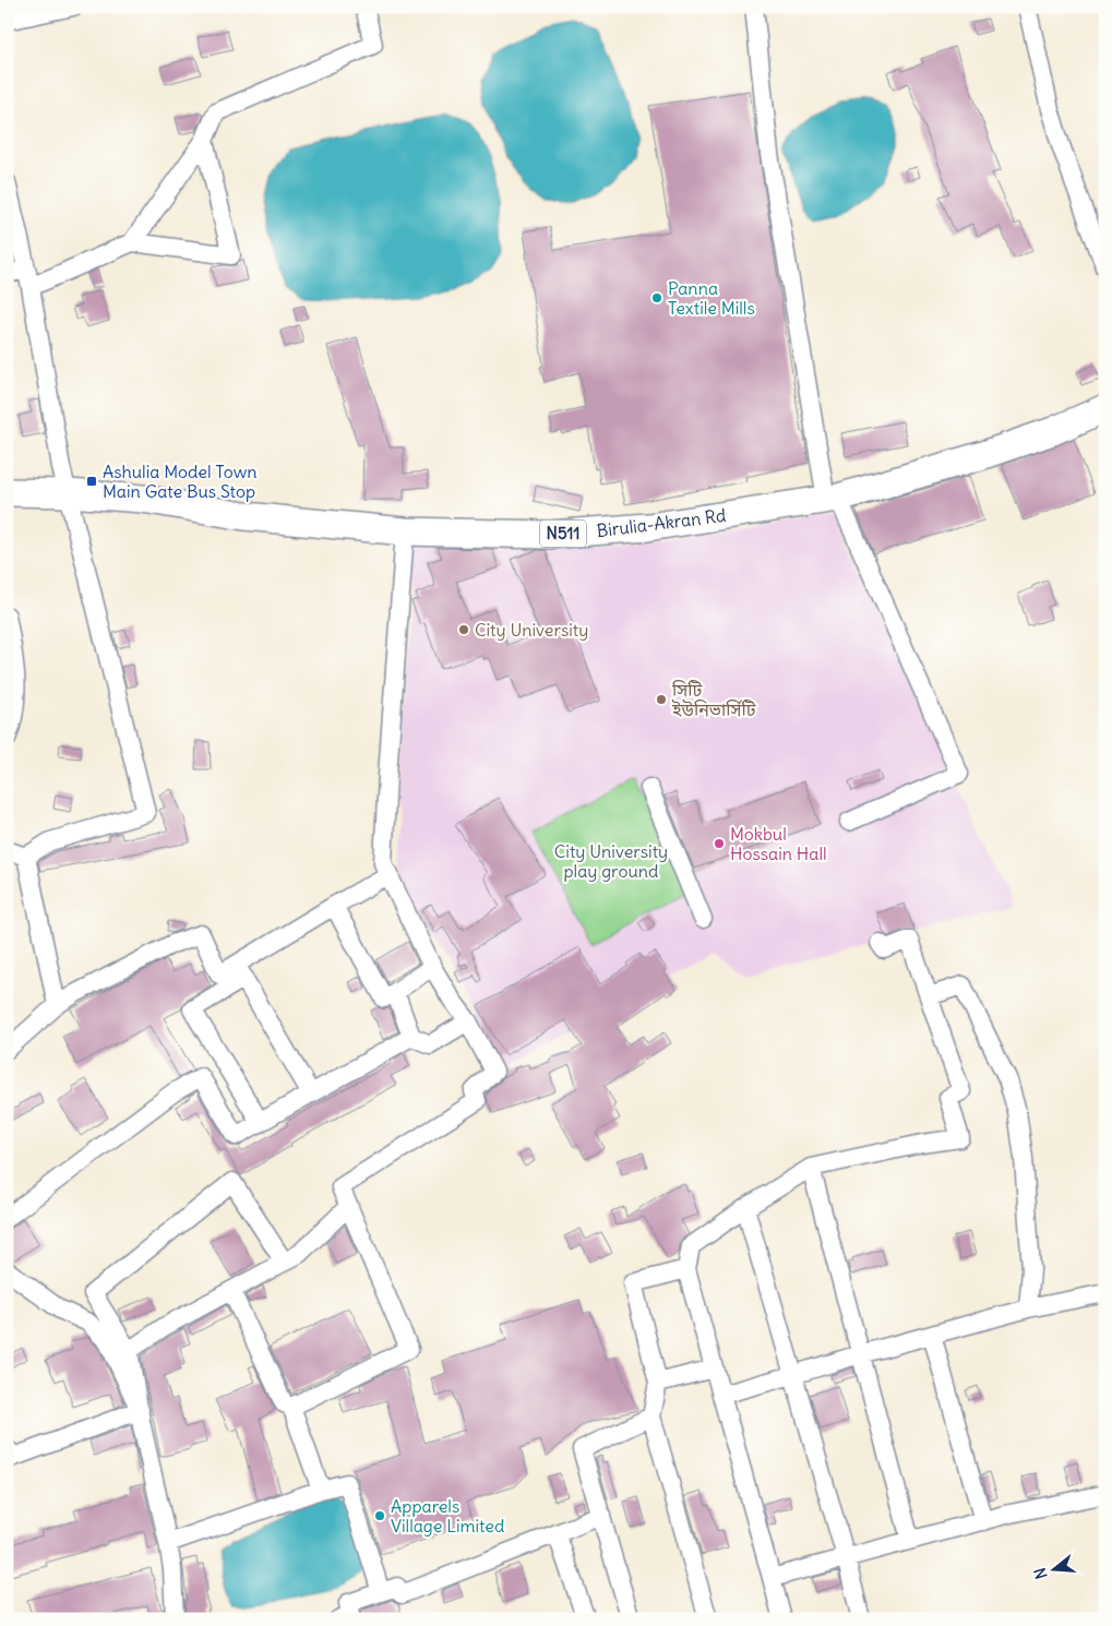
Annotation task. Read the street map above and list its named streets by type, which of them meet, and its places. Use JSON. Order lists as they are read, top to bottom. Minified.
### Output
{"streets":{"highway":["Birulia-Akran Rd","N511"]},"parks":["City University play ground"],"places":{"other":["Panna Textile Mills","City University","সিটি ইউনিভার্সিটি","Mokbul Hossain Hall","Apparels Village Limited"],"transit":["Ashulia Model Town Main Gate Bus Stop"]},"north":"left"}
